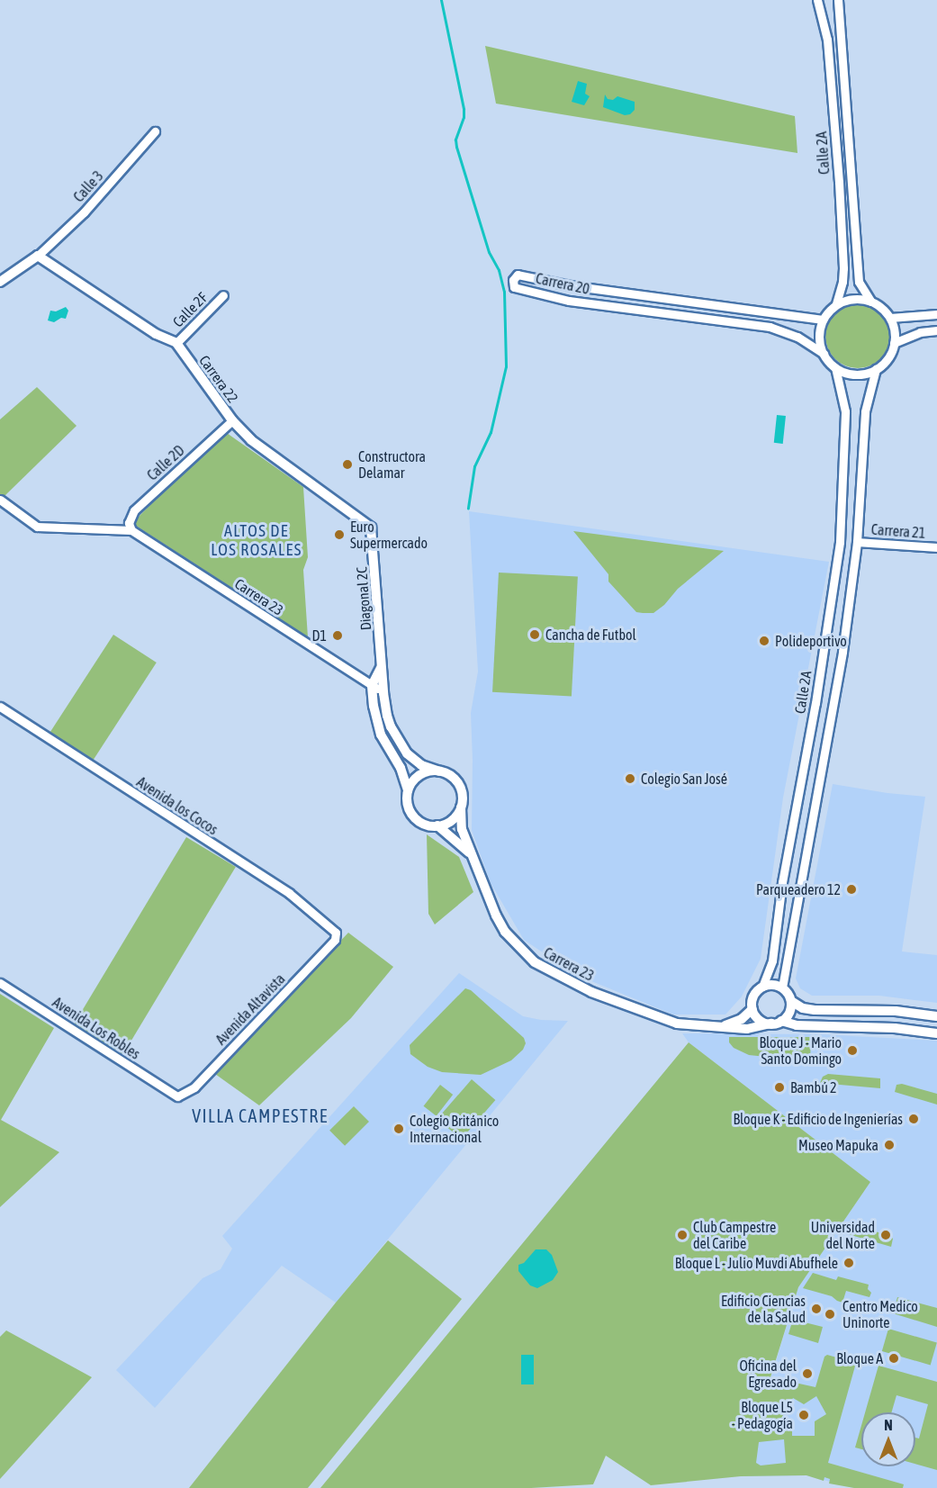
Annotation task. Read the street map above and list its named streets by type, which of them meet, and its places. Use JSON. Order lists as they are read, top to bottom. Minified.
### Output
{"streets":{"street":["Calle 2A","Calle 3","Carrera 20","Calle 2F","Carrera 22","Calle 2D","Carrera 21","Carrera 23","Diagonal 2C","Avenida los Cocos","Avenida Altavista","Avenida Los Robles"]},"crossings":[["Calle 2A","Carrera 20"],["Calle 2A","Carrera 21"],["Calle 2A","Carrera 23"],["Calle 3","Carrera 22"],["Calle 2F","Carrera 22"],["Carrera 22","Calle 2D"],["Carrera 22","Diagonal 2C"],["Calle 2D","Carrera 23"],["Carrera 23","Diagonal 2C"],["Avenida los Cocos","Avenida Altavista"],["Avenida Altavista","Avenida Los Robles"]],"districts":["ALTOS DE LOS ROSALES","VILLA CAMPESTRE"],"places":["Constructora Delamar","Euro Supermercado","Cancha de Futbol","D1","Polideportivo","Colegio San José","Parqueadero 12","Bloque J - Mario Santo Domingo","Bambú 2","Bloque K - Edificio de Ingenierías","Colegio Británico Internacional","Museo Mapuka","Club Campestre del Caribe","Universidad del Norte","Bloque L - Julio Muvdi Abufhele","Edificio Ciencias de la Salud","Centro Medico Uninorte","Bloque A","Oficina del Egresado","Bloque L5 - Pedagogía"],"north":"top"}
